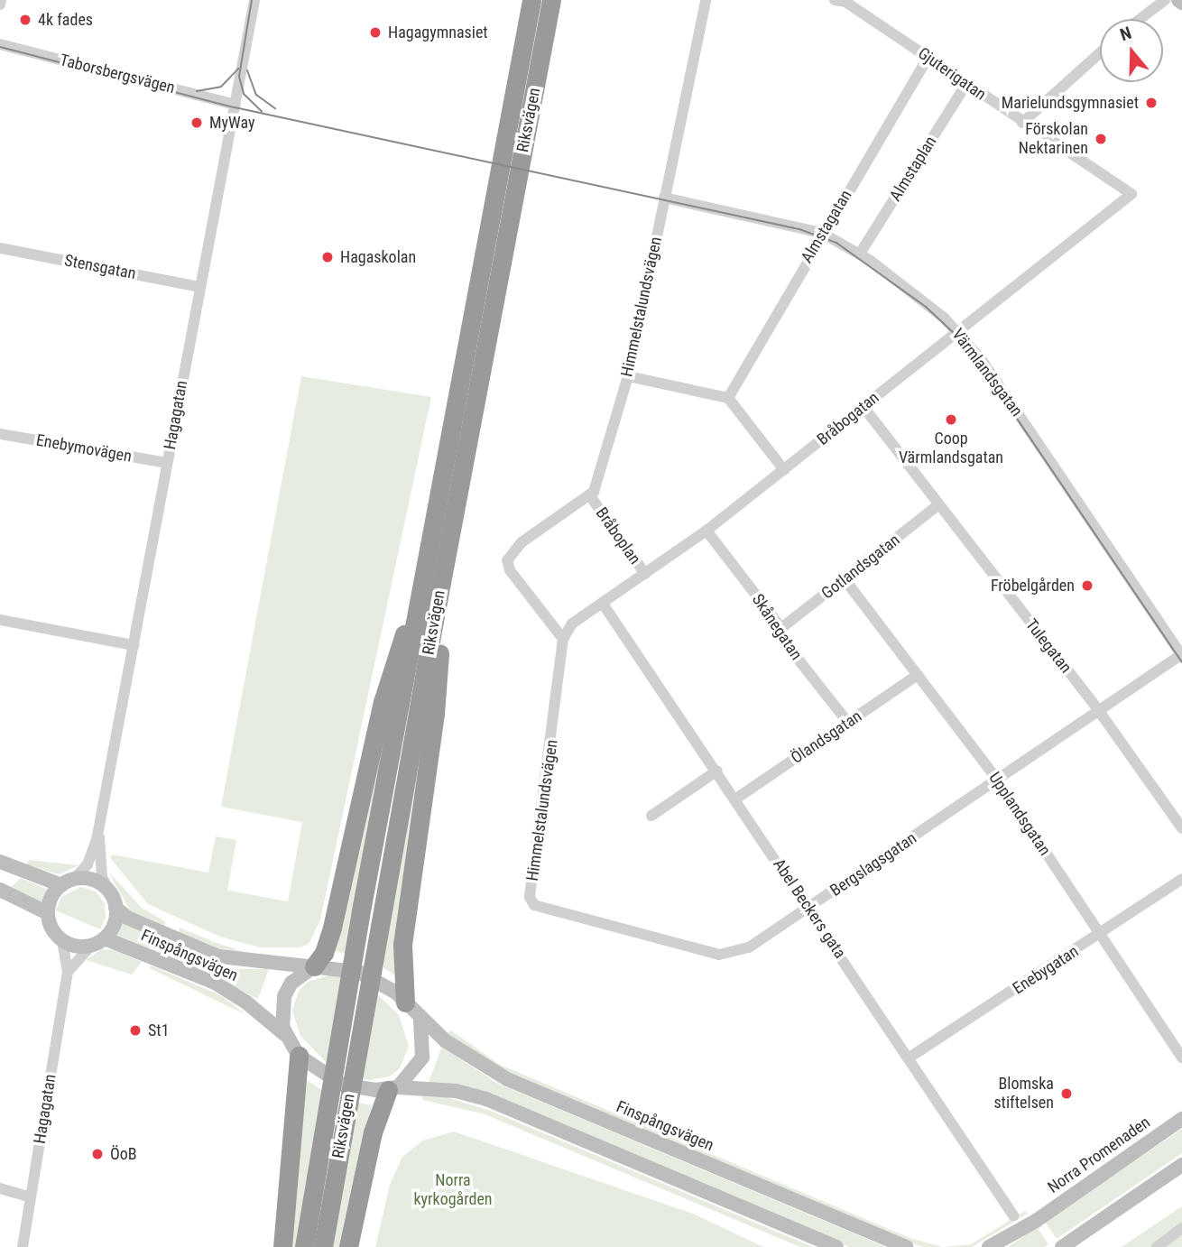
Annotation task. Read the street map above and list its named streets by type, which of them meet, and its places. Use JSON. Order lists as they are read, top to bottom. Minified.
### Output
{"streets":{"highway":["Riksvägen"],"main road":["Finspångsvägen","Norra Promenaden"],"street":["Taborsbergsvägen","Gjuterigatan","Almstaplan","Almstagatan","Stensgatan","Himmelstalundsvägen","Värmlandsgatan","Hagagatan","Bråbogatan","Enebymovägen","Bråboplan","Gotlandsgatan","Skånegatan","Tulegatan","Ölandsgatan","Upplandsgatan","Bergslagsgatan","Abel Beckers gata","Enebygatan"]},"crossings":[["Taborsbergsvägen","Hagagatan"],["Gjuterigatan","Almstaplan"],["Gjuterigatan","Almstagatan"],["Gjuterigatan","Bråbogatan"],["Almstaplan","Värmlandsgatan"],["Almstagatan","Värmlandsgatan"],["Stensgatan","Hagagatan"],["Himmelstalundsvägen","Värmlandsgatan"],["Himmelstalundsvägen","Bråbogatan"],["Himmelstalundsvägen","Bråboplan"],["Himmelstalundsvägen","Bergslagsgatan"],["Värmlandsgatan","Bråbogatan"],["Värmlandsgatan","Bergslagsgatan"],["Hagagatan","Enebymovägen"],["Hagagatan","Finspångsvägen"],["Bråbogatan","Bråboplan"],["Bråbogatan","Skånegatan"],["Bråbogatan","Tulegatan"],["Bråbogatan","Abel Beckers gata"],["Gotlandsgatan","Skånegatan"],["Gotlandsgatan","Tulegatan"],["Gotlandsgatan","Upplandsgatan"],["Skånegatan","Ölandsgatan"],["Tulegatan","Bergslagsgatan"],["Ölandsgatan","Upplandsgatan"],["Ölandsgatan","Abel Beckers gata"],["Upplandsgatan","Bergslagsgatan"],["Upplandsgatan","Enebygatan"],["Bergslagsgatan","Abel Beckers gata"],["Abel Beckers gata","Enebygatan"]],"parks":["Norra kyrkogården"],"places":["4k fades","Hagagymnasiet","Marielundsgymnasiet","MyWay","Förskolan Nektarinen","Hagaskolan","Coop Värmlandsgatan","Fröbelgården","St1","Blomska stiftelsen","ÖoB"],"north":"top"}
